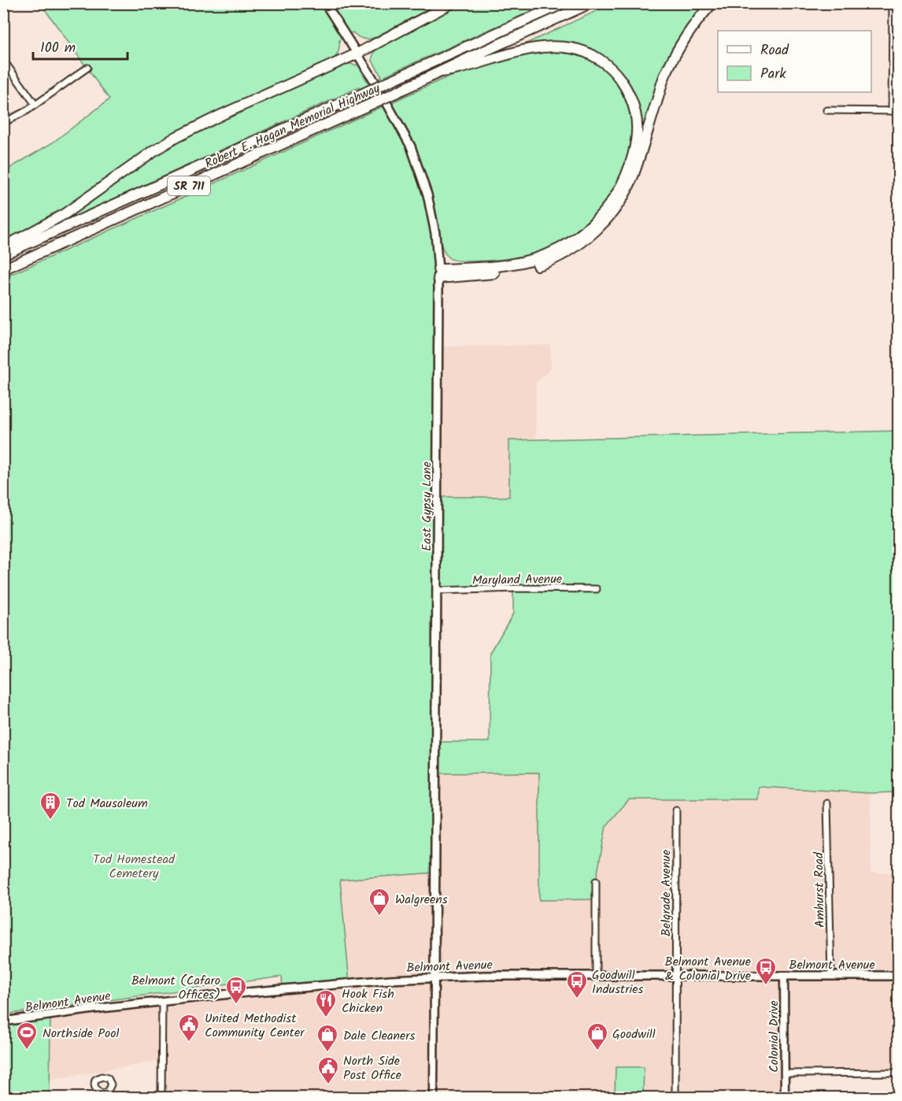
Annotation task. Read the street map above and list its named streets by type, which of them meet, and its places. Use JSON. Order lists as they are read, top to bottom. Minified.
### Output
{"streets":{"highway":["Robert E. Hagan Memorial Highway","SR 711"],"main road":["East Gypsy Lane","Belmont Avenue"],"street":["Maryland Avenue","Amhurst Road","Belgrade Avenue","Colonial Drive"]},"crossings":[["East Gypsy Lane","Maryland Avenue"],["East Gypsy Lane","Belmont Avenue"],["Amhurst Road","Belmont Avenue"],["Belgrade Avenue","Belmont Avenue"],["Belmont Avenue","Colonial Drive"]],"parks":["Tod Homestead Cemetery"],"places":{"building":["Tod Mausoleum"],"shop":["Walgreens","Goodwill","Dale Cleaners"],"bus stop":["Belmont Avenue & Colonial Drive","Goodwill Industries","Belmont (Cafaro Offices)"],"restaurant":["Hook Fish Chicken"],"public building":["United Methodist Community Center","North Side Post Office"],"sports":["Northside Pool"]},"legend":["Road","Park"],"scale_bar":"100 m"}
